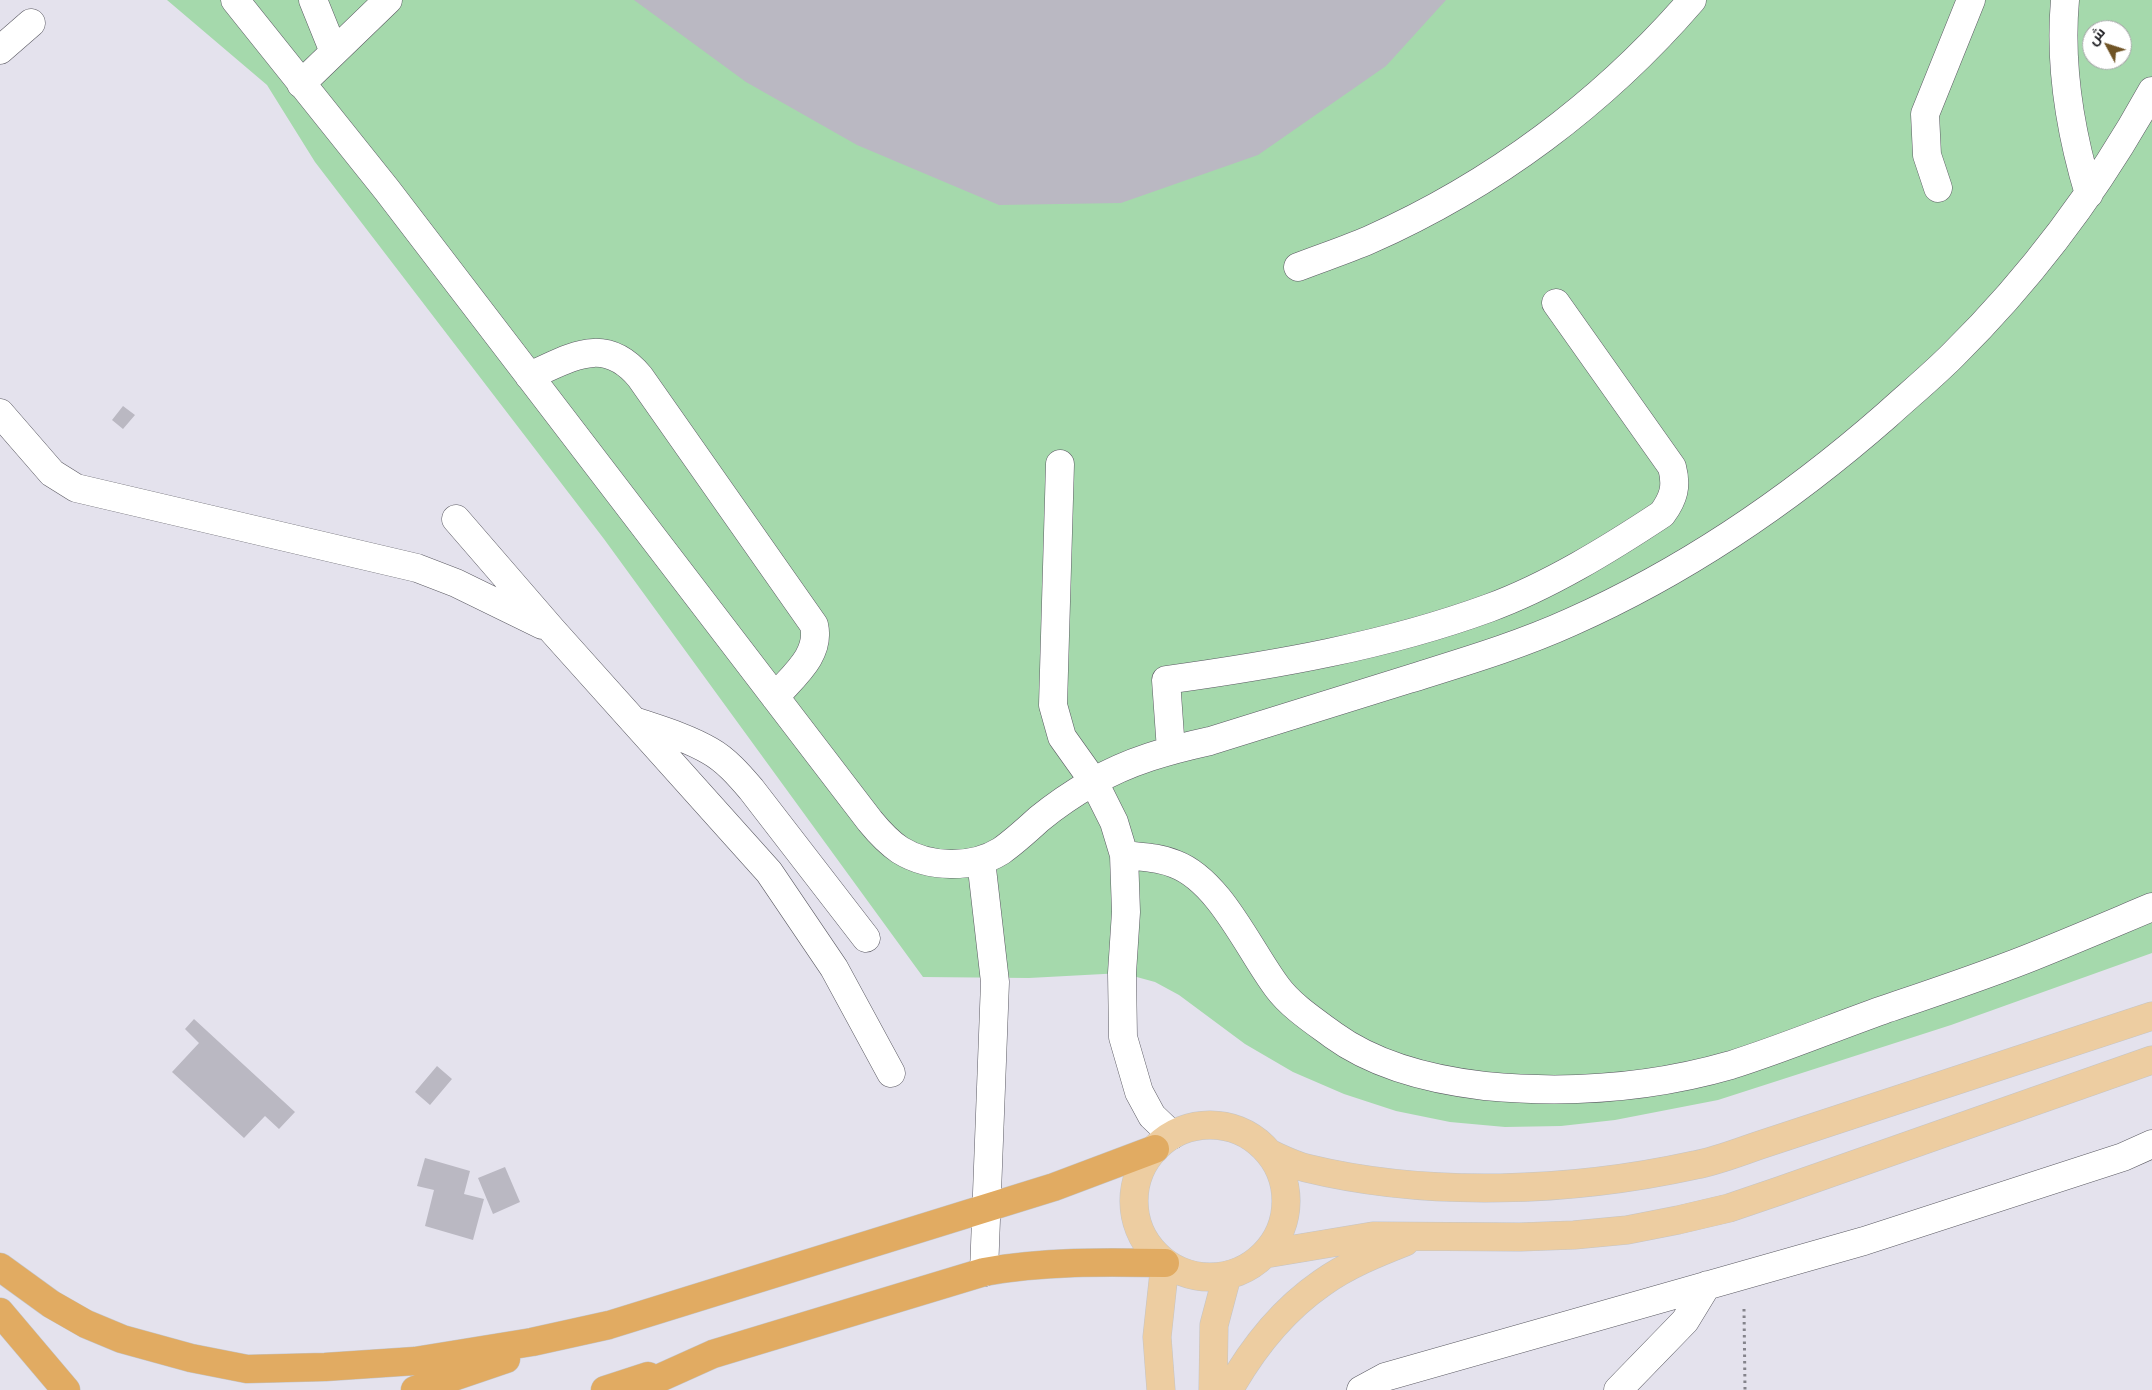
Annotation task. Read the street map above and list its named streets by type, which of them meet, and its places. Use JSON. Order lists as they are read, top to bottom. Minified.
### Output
{"north":"top left"}
